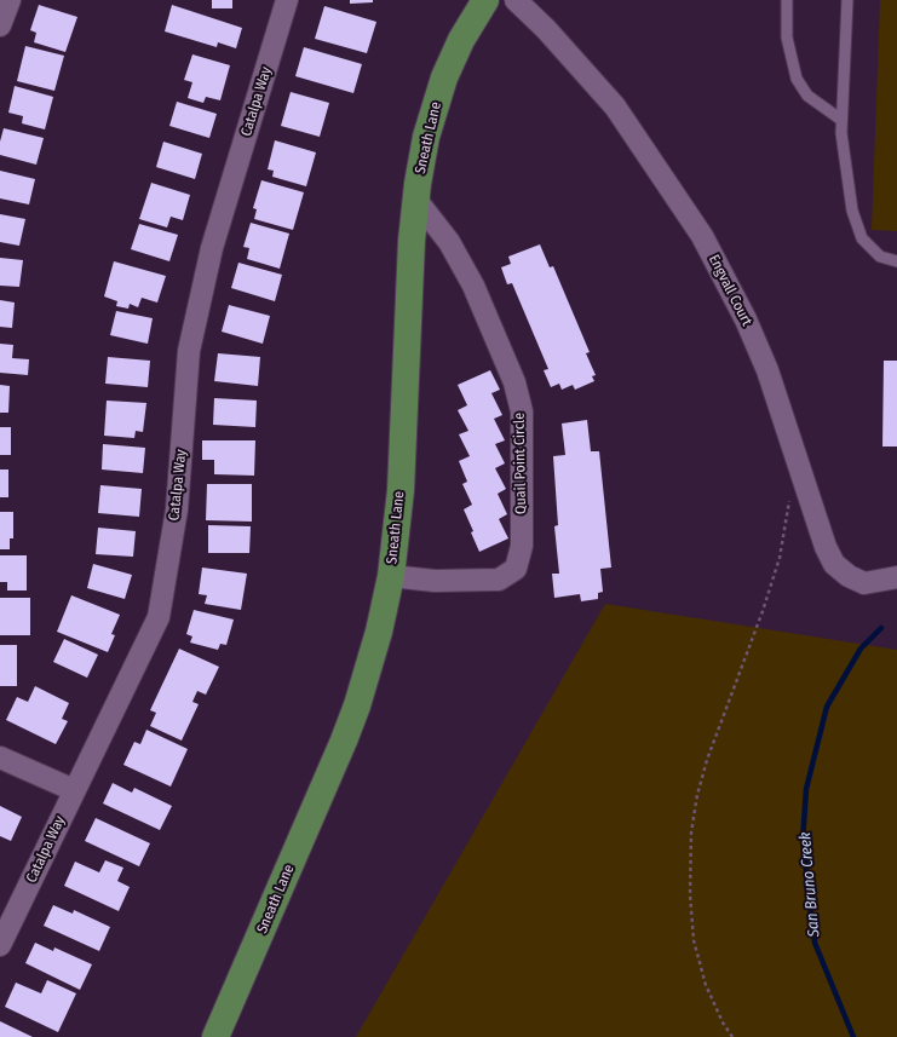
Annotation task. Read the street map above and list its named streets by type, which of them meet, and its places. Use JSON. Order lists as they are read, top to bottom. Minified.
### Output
{"streets":{"main road":["Sneath Lane"],"street":["Catalpa Way","Engvall Court","Quail Point Circle"]},"crossings":[["Sneath Lane","Quail Point Circle"]],"water":["San Bruno Creek"]}
